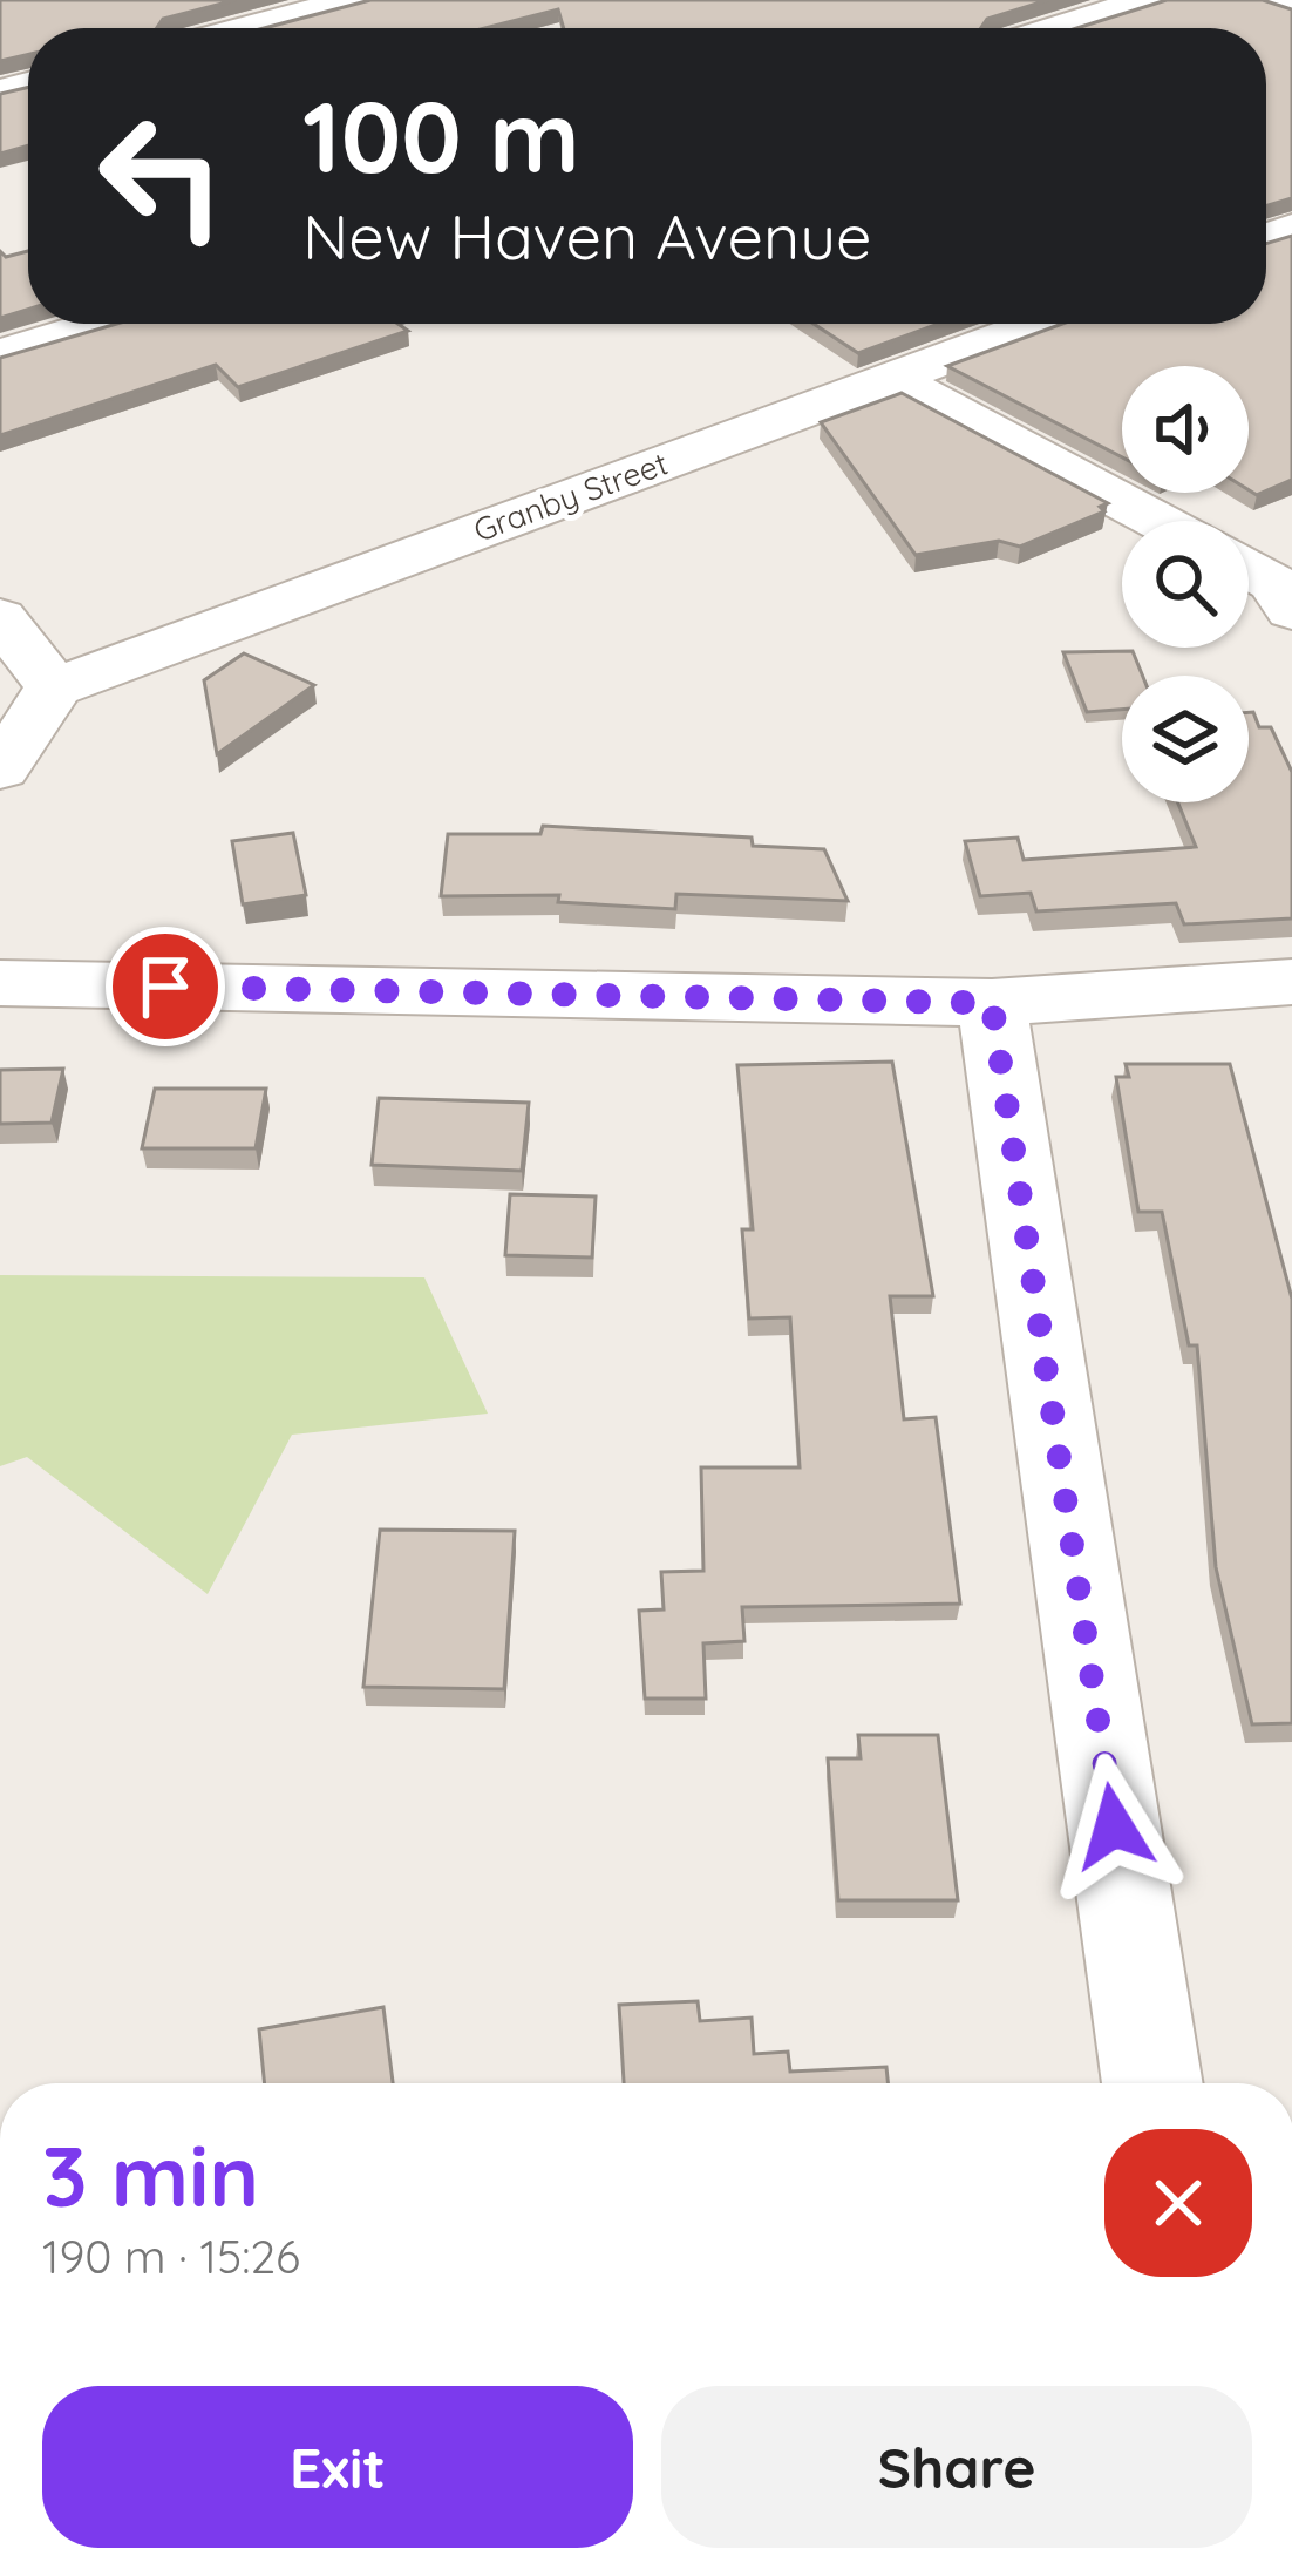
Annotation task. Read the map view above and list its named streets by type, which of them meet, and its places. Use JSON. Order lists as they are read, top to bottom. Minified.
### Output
{"streets":{"street":["Granby Street"]},"page":{"turn":["100 m","New Haven Avenue"],"heading":["3 min","190 m · 15:26"],"buttons":["Exit","Share"]}}
